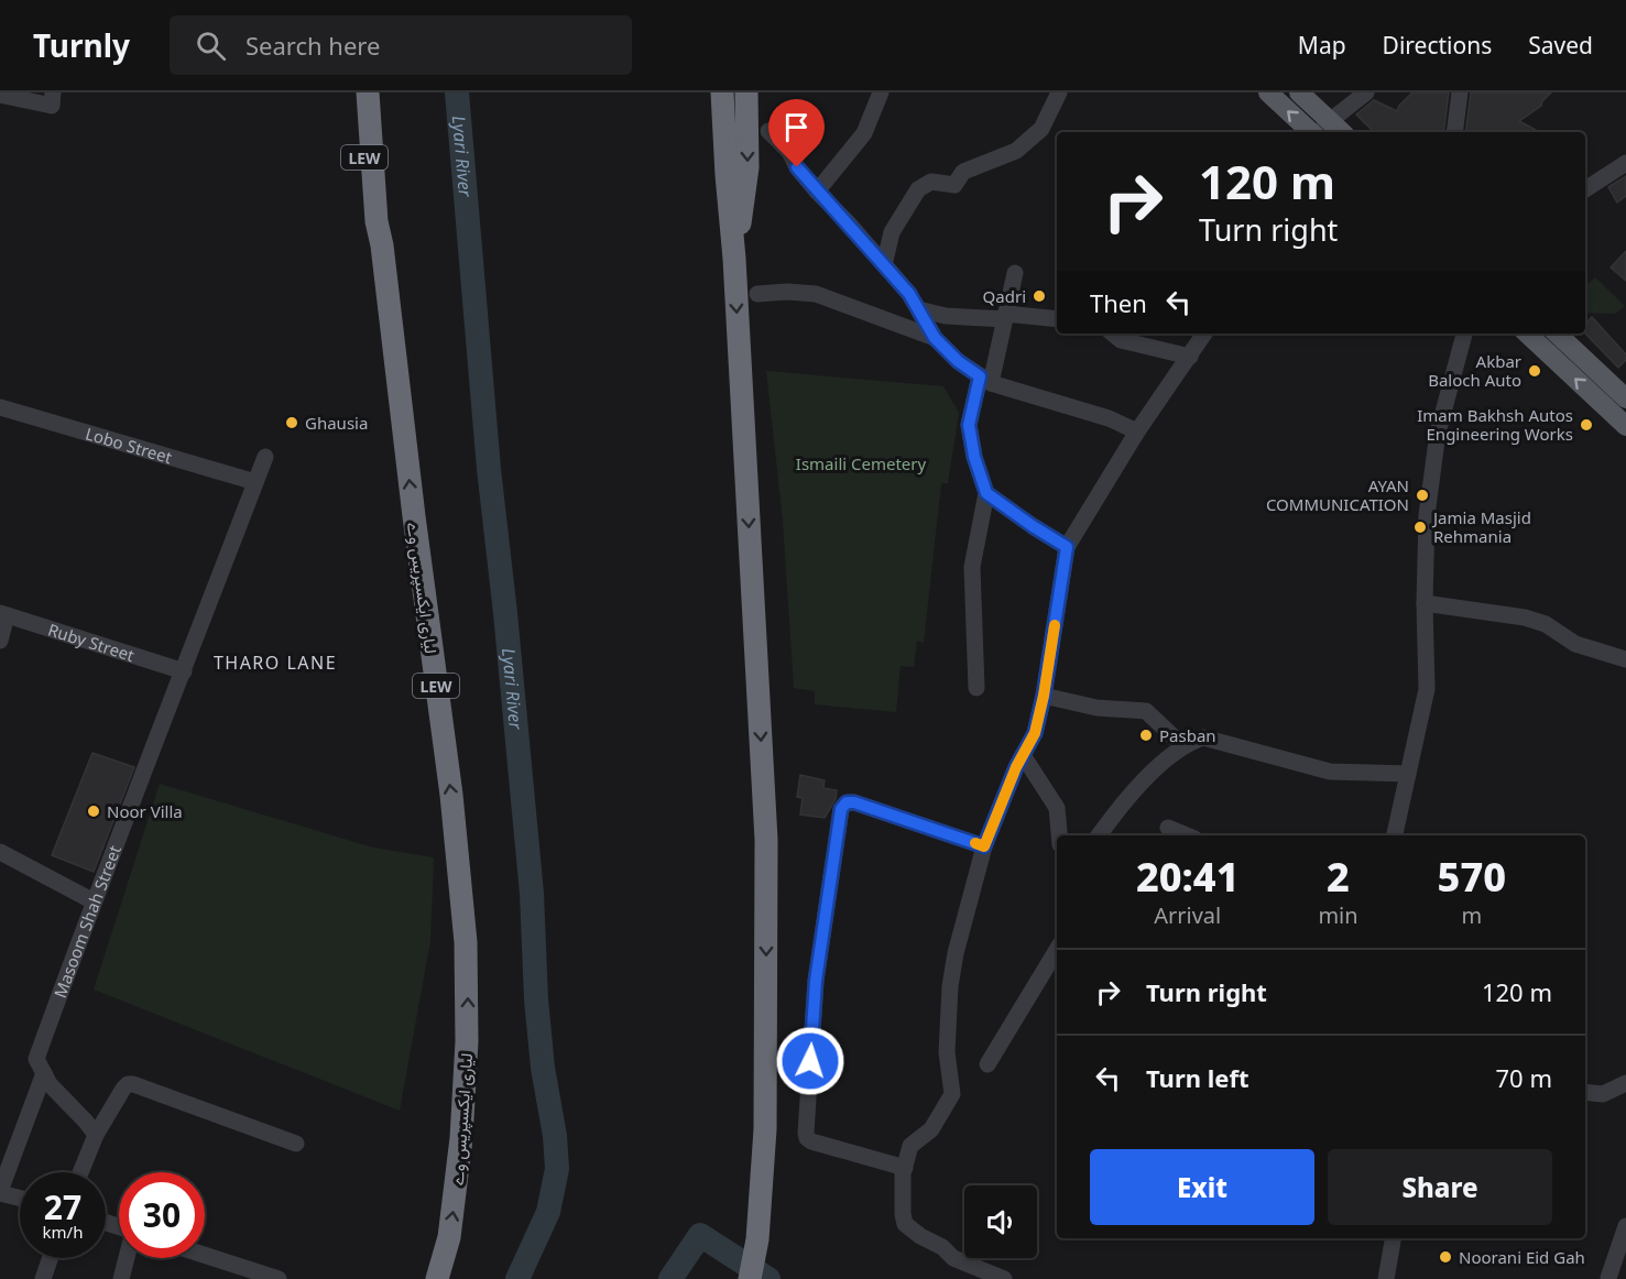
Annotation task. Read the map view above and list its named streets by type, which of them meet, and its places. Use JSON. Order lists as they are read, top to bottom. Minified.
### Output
{"streets":{"highway":["LEW","لیاری ایکسپریس وے"],"street":["Lobo Street","Ruby Street","Masoom Shah Street"]},"crossings":[["LEW","لیاری ایکسپریس وے"],["Lobo Street","Masoom Shah Street"],["Ruby Street","Masoom Shah Street"]],"one_way":["لیاری ایکسپریس وے"],"districts":["THARO LANE"],"water":["Lyari River"],"parks":["Ismaili Cemetery"],"places":["Qadri","Akbar Baloch Auto","Ghausia","Imam Bakhsh Autos Engineering Works","AYAN COMMUNICATION","Jamia Masjid Rehmania","Pasban","Noor Villa","Noorani Eid Gah"],"page":{"header":"Turnly","search":"Search here","nav":["Map","Directions","Saved"],"turn":["120 m","Turn right"],"then":"Then","eta":["20:41","Arrival","2","min","570","m"],"list":[{"name":"Turn right","value":"120 m"},{"name":"Turn left","value":"70 m"}],"buttons":["Exit","Share"],"speed":"27 km/h","limit":"30"}}
